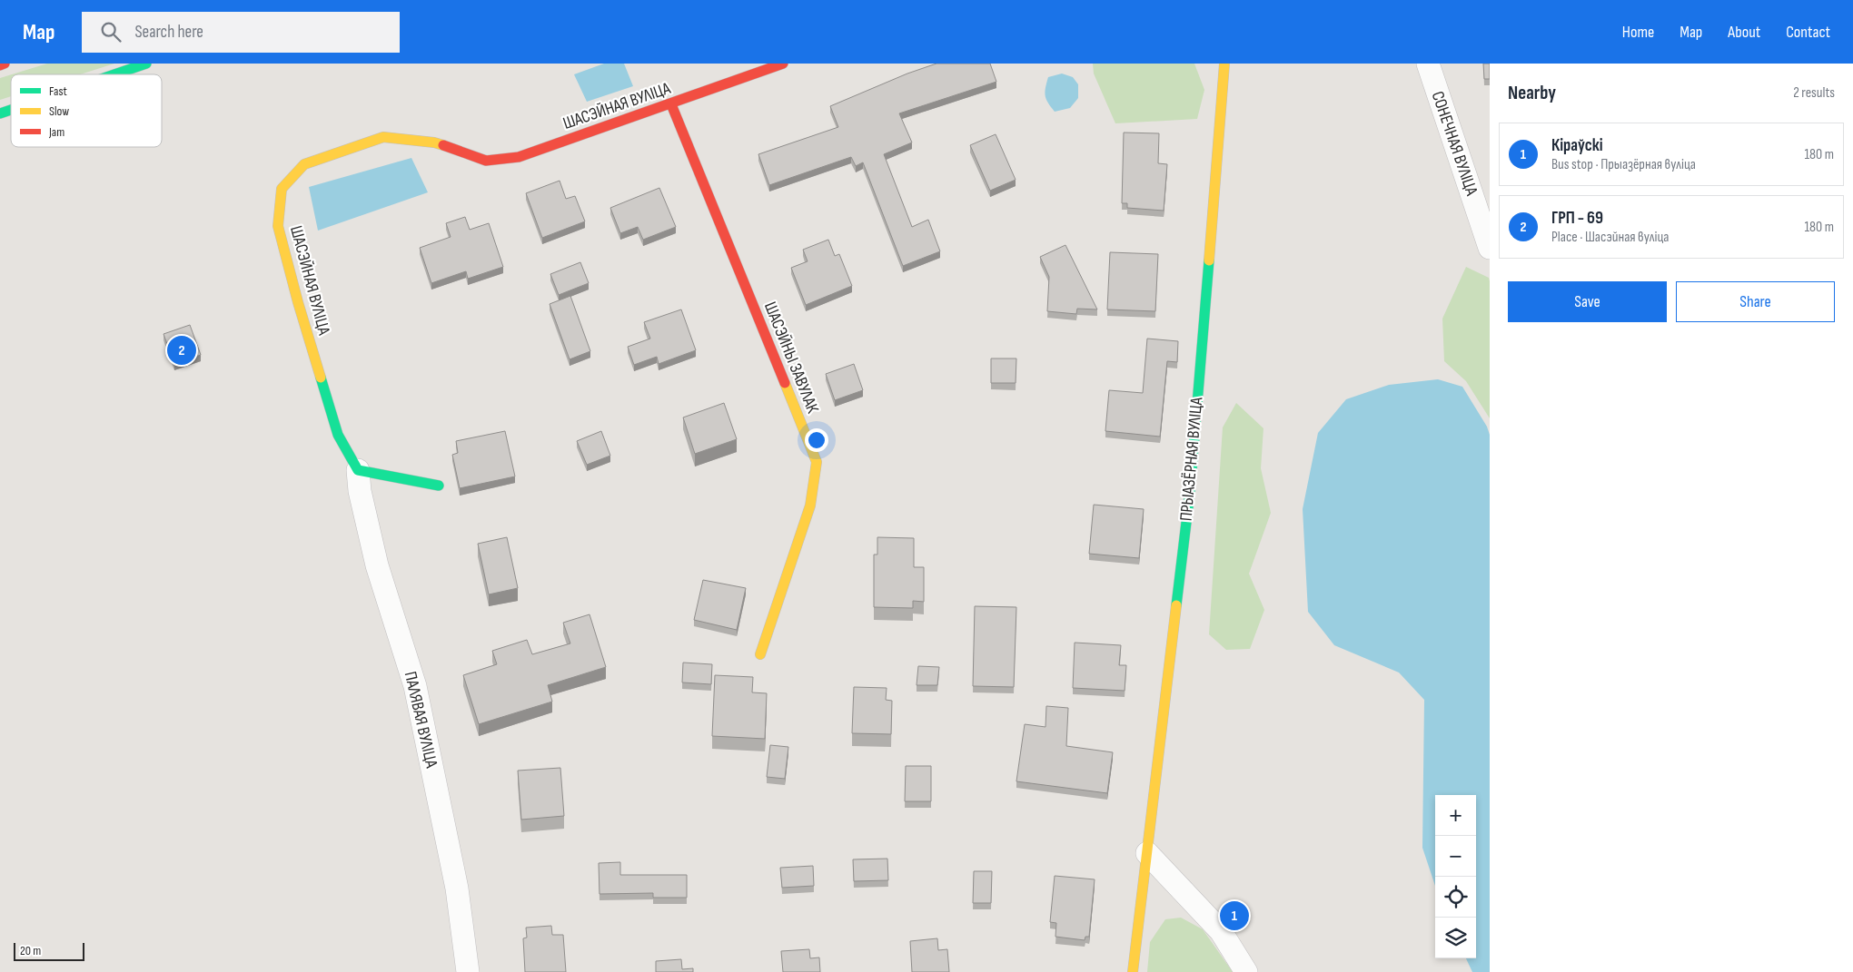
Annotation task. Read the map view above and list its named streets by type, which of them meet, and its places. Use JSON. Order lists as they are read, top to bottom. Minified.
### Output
{"streets":{"street":["ШАСЭЙНАЯ ВУЛІЦА","СОНЕЧНАЯ ВУЛІЦА","ШАСЭЙНЫ ЗАВУЛАК","ПРЫАЗЁРНАЯ ВУЛІЦА","ПАЛЯВАЯ ВУЛІЦА"]},"crossings":[["ШАСЭЙНАЯ ВУЛІЦА","ШАСЭЙНЫ ЗАВУЛАК"],["ШАСЭЙНАЯ ВУЛІЦА","ПАЛЯВАЯ ВУЛІЦА"]],"legend":["Fast","Slow","Jam"],"scale_bar":"20 m","page":{"header":"Map","search":"Search here","nav":["Home","Map","About","Contact"],"heading":["Nearby","2 results"],"list":[{"mark":"1","name":"Кіраўскі","note":"Bus stop · Прыазёрная вуліца","value":"180 m"},{"mark":"2","name":"ГРП - 69","note":"Place · Шасэйная вуліца","value":"180 m"}],"buttons":["Save","Share"],"pins":["2","1"],"map_buttons":["+","−"],"scale":"20 m"}}
